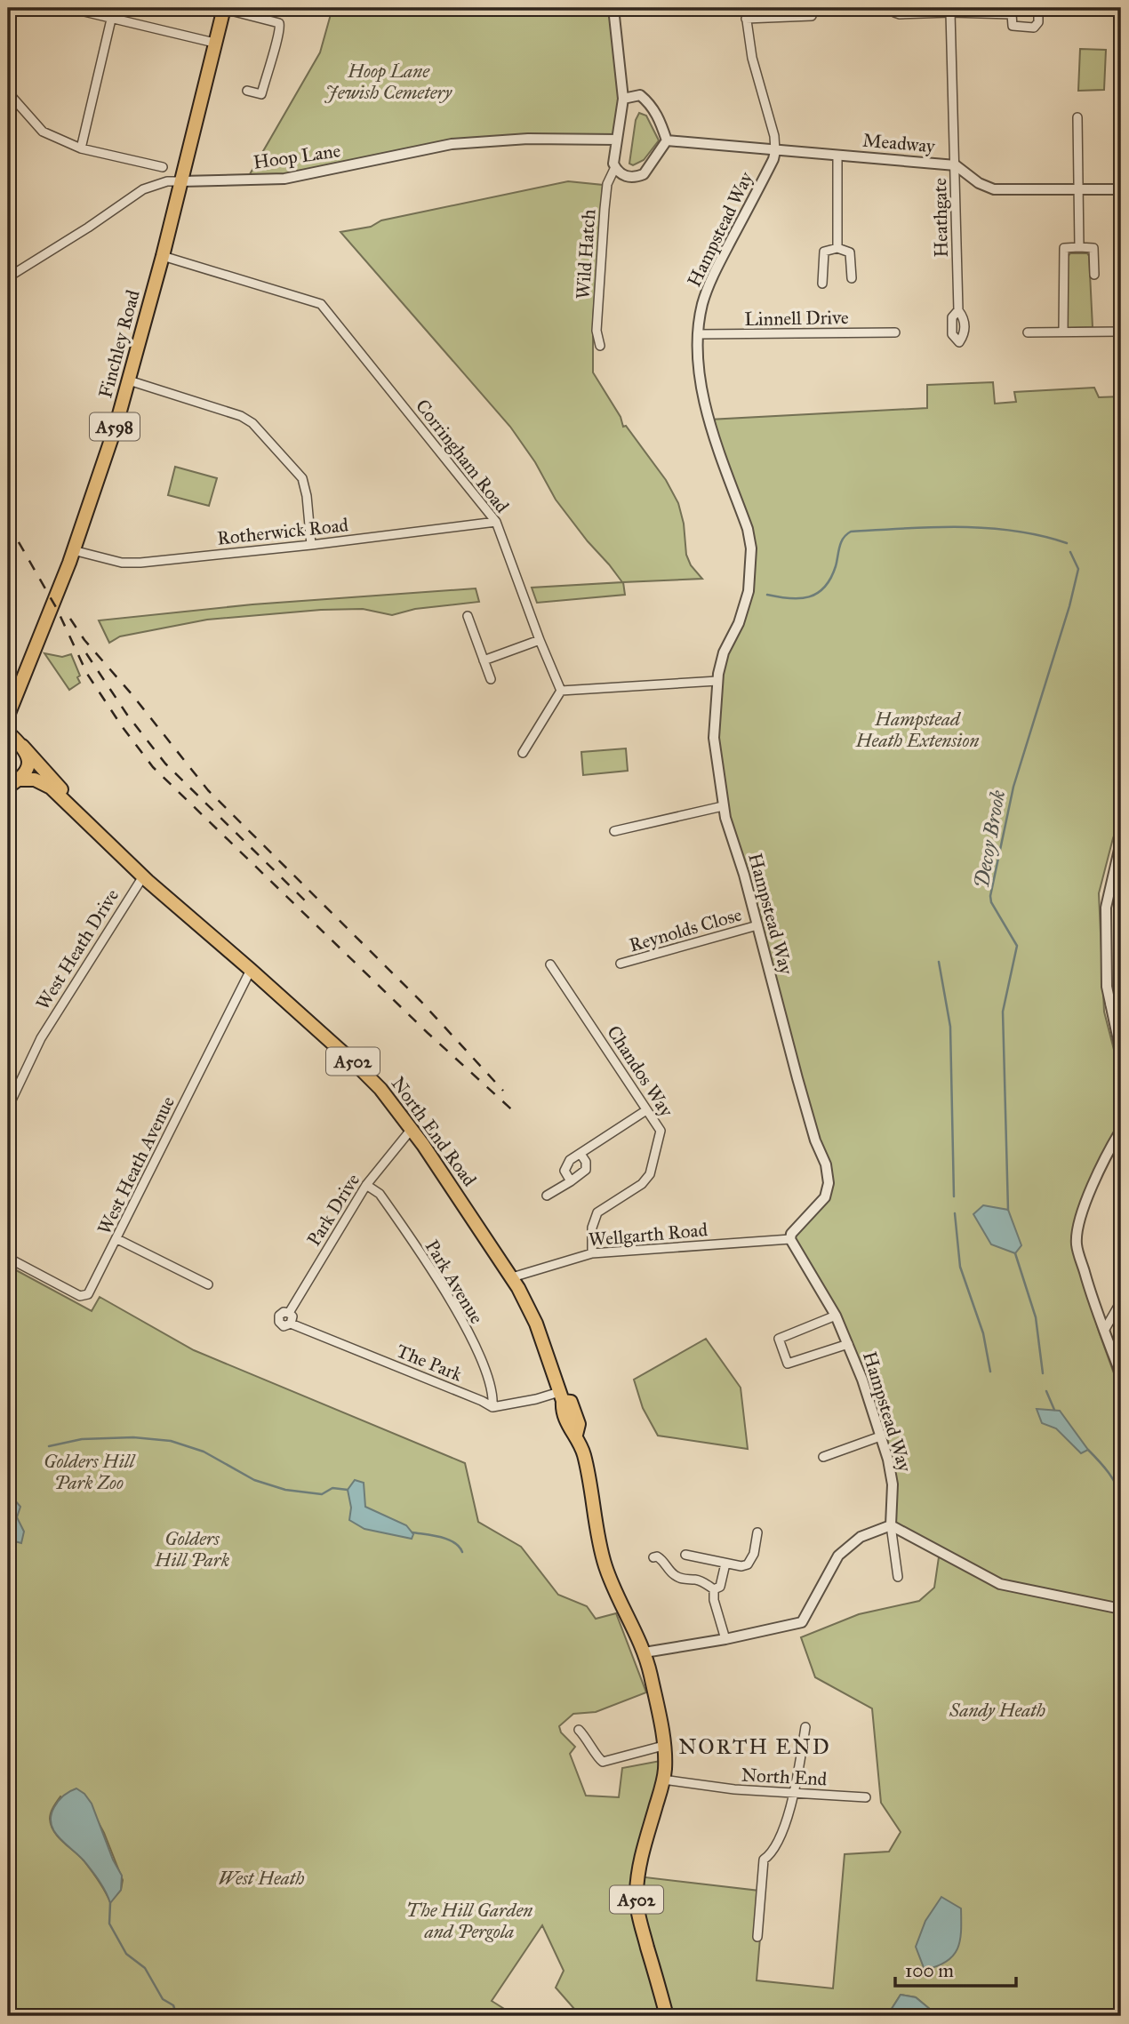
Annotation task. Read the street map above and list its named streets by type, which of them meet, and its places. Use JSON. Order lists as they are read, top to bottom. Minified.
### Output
{"streets":{"main road":["Finchley Road","A598","A502","North End Road"],"street":["Meadway","Hoop Lane","Heathgate","Hampstead Way","Wild Hatch","Linnell Drive","Corringham Road","Rotherwick Road","Reynolds Close","West Heath Drive","Chandos Way","West Heath Avenue","Park Drive","Wellgarth Road","Park Avenue","The Park","North End"]},"crossings":[["Meadway","Heathgate"],["Meadway","Hampstead Way"],["Hoop Lane","Finchley Road"],["Hampstead Way","Linnell Drive"],["Hampstead Way","Reynolds Close"],["Hampstead Way","Wellgarth Road"],["Finchley Road","Corringham Road"],["Finchley Road","Rotherwick Road"],["Corringham Road","Rotherwick Road"],["West Heath Drive","North End Road"],["A502","North End Road"],["A502","North End"],["Chandos Way","Wellgarth Road"],["North End Road","West Heath Avenue"],["North End Road","Park Drive"],["North End Road","Wellgarth Road"],["Park Drive","Park Avenue"],["Park Drive","The Park"],["Park Avenue","The Park"]],"districts":["NORTH END"],"water":["Decoy Brook"],"parks":["Hoop Lane Jewish Cemetery","Hampstead Heath Extension","Golders Hill Park Zoo","Golders Hill Park","Sandy Heath","West Heath","The Hill Garden and Pergola"],"scale_bar":"100 m"}
